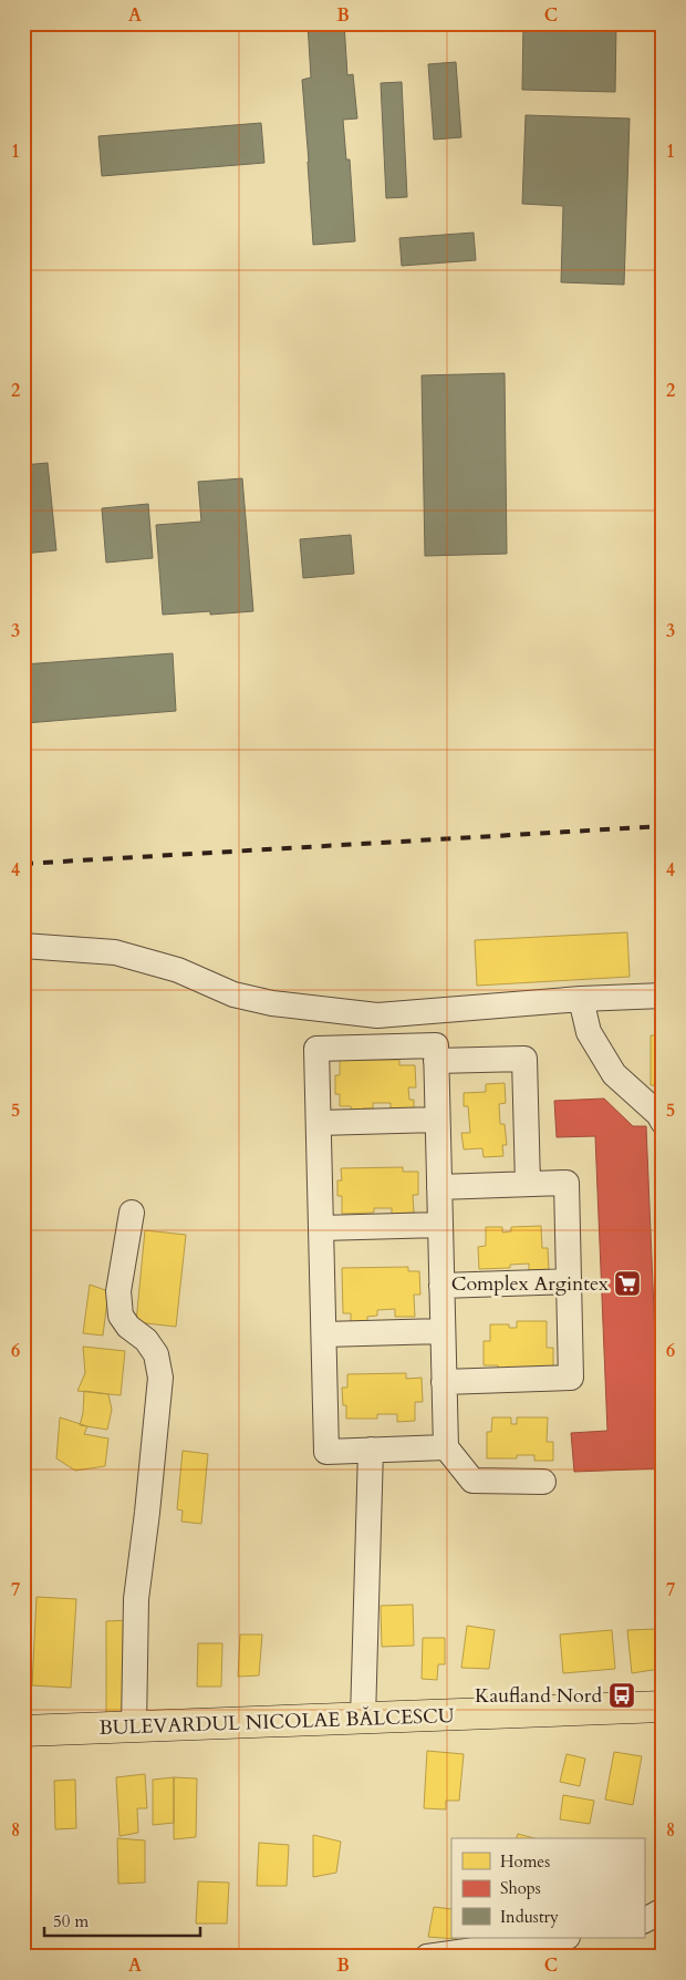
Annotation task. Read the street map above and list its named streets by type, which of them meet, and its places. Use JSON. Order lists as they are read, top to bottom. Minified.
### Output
{"streets":{"main road":["BULEVARDUL NICOLAE BĂLCESCU"]},"places":{"supermarket":["Complex Argintex"],"bus stop":["Kaufland Nord"]},"legend":["Homes","Shops","Industry"],"scale_bar":"50 m","grid":{"columns":["A","B","C"],"rows":["1","2","3","4","5","6","7","8"]}}
